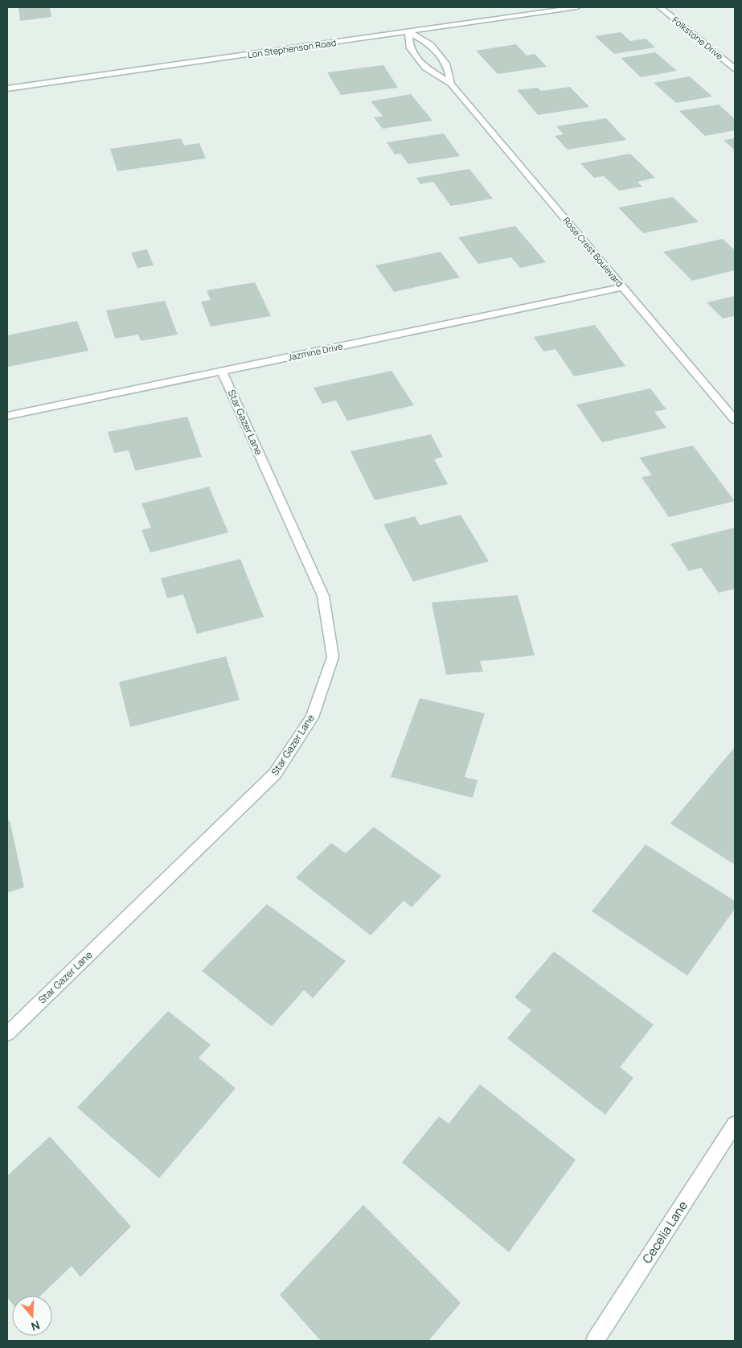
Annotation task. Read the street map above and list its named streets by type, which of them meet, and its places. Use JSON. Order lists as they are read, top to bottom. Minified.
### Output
{"streets":{"street":["Folkstone Drive","Lon Stephenson Road","Rose Crest Boulevard","Jazmine Drive","Star Gazer Lane","Cecelia Lane"]},"crossings":[["Lon Stephenson Road","Rose Crest Boulevard"],["Rose Crest Boulevard","Jazmine Drive"],["Jazmine Drive","Star Gazer Lane"]],"north":"bottom"}
